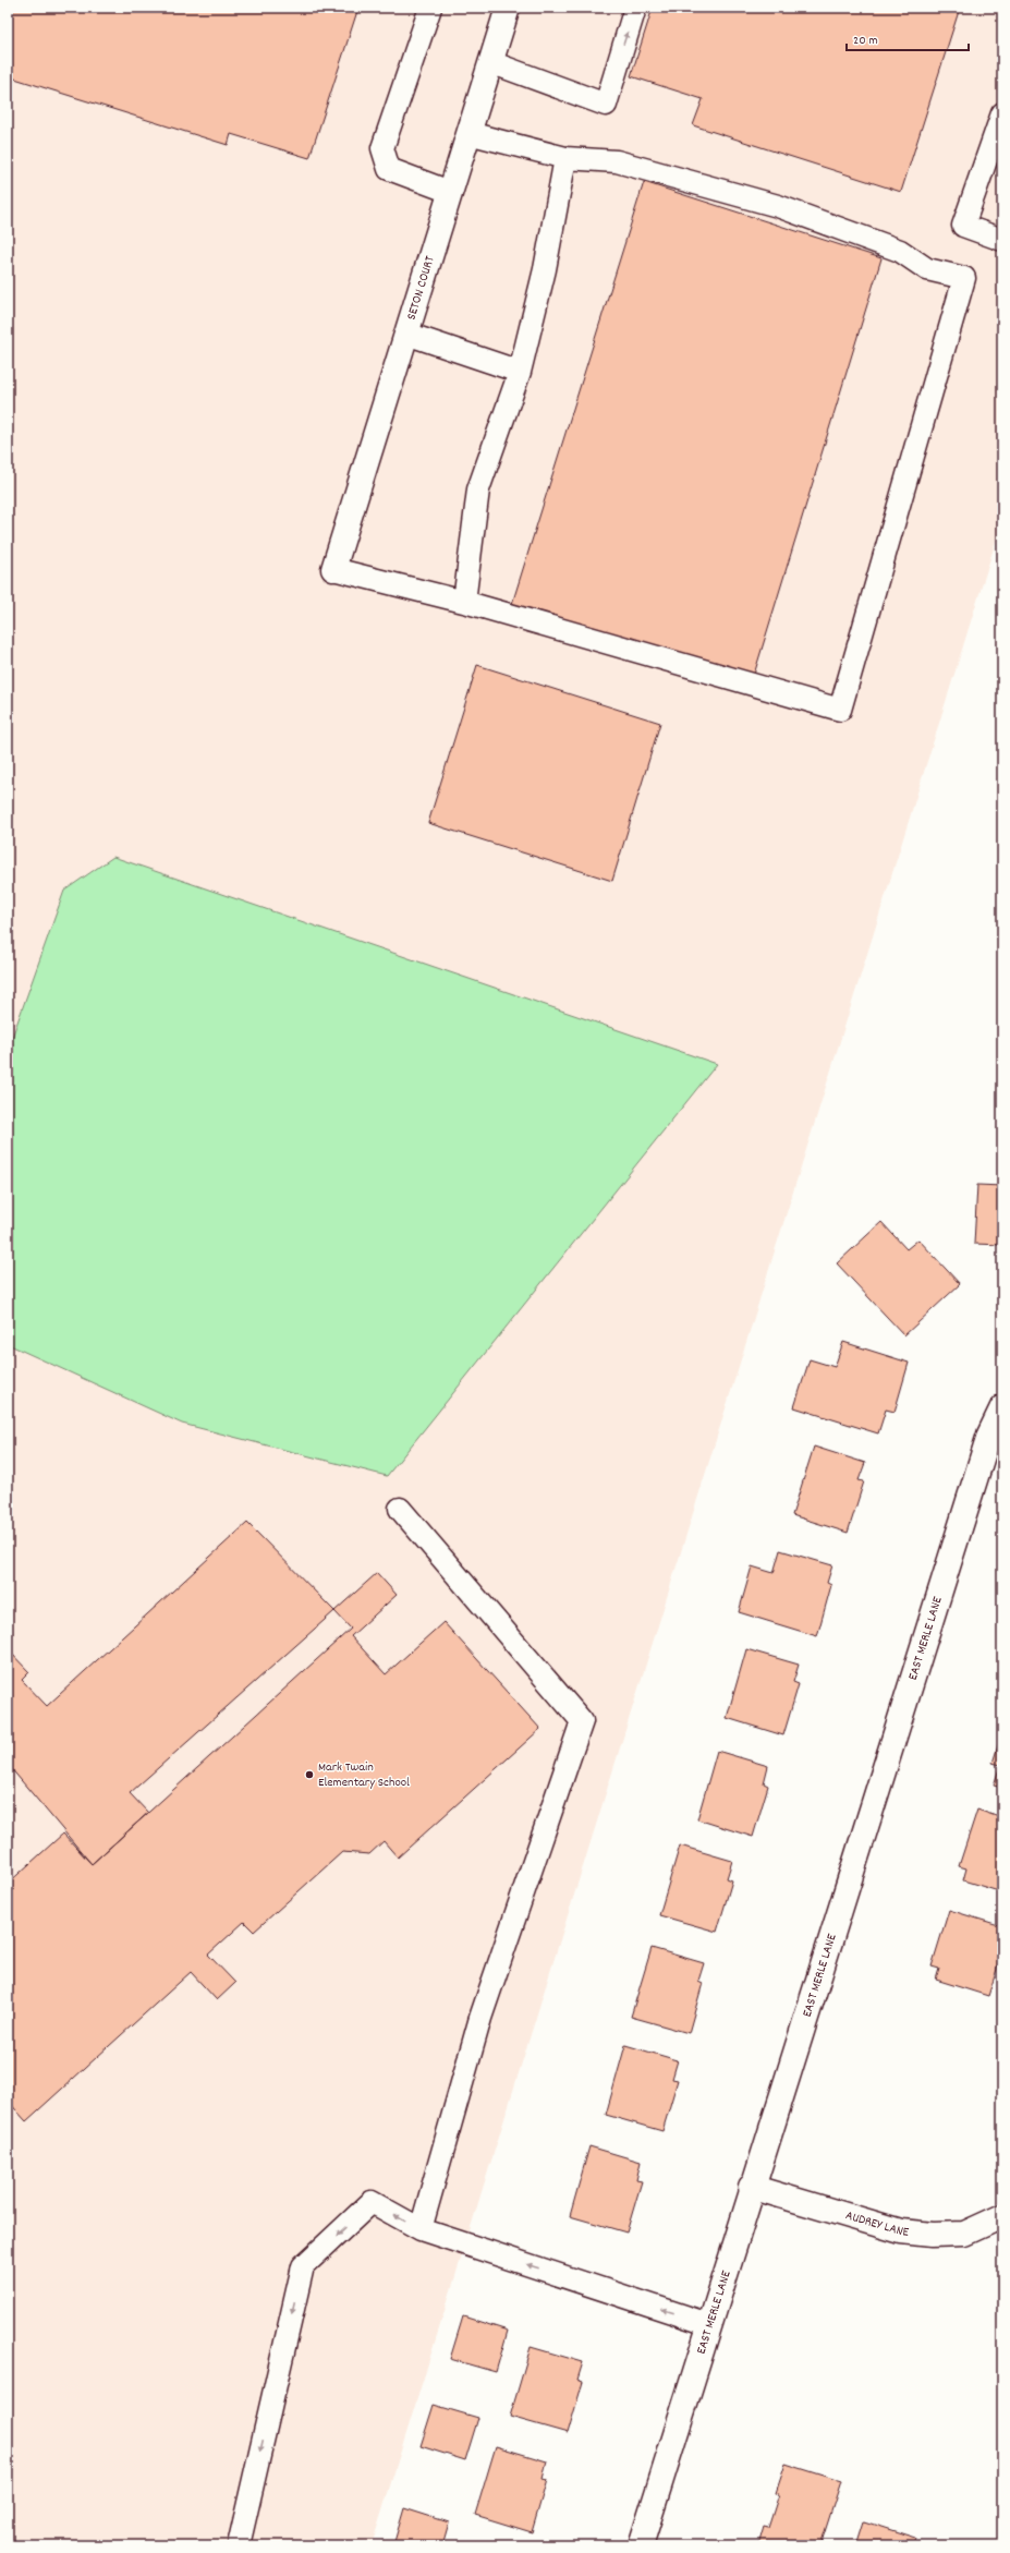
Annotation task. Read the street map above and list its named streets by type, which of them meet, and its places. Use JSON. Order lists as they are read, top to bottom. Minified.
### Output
{"streets":{"street":["SETON COURT","EAST MERLE LANE","AUDREY LANE"]},"crossings":[["EAST MERLE LANE","AUDREY LANE"]],"places":["Mark Twain Elementary School"],"scale_bar":"20 m"}
